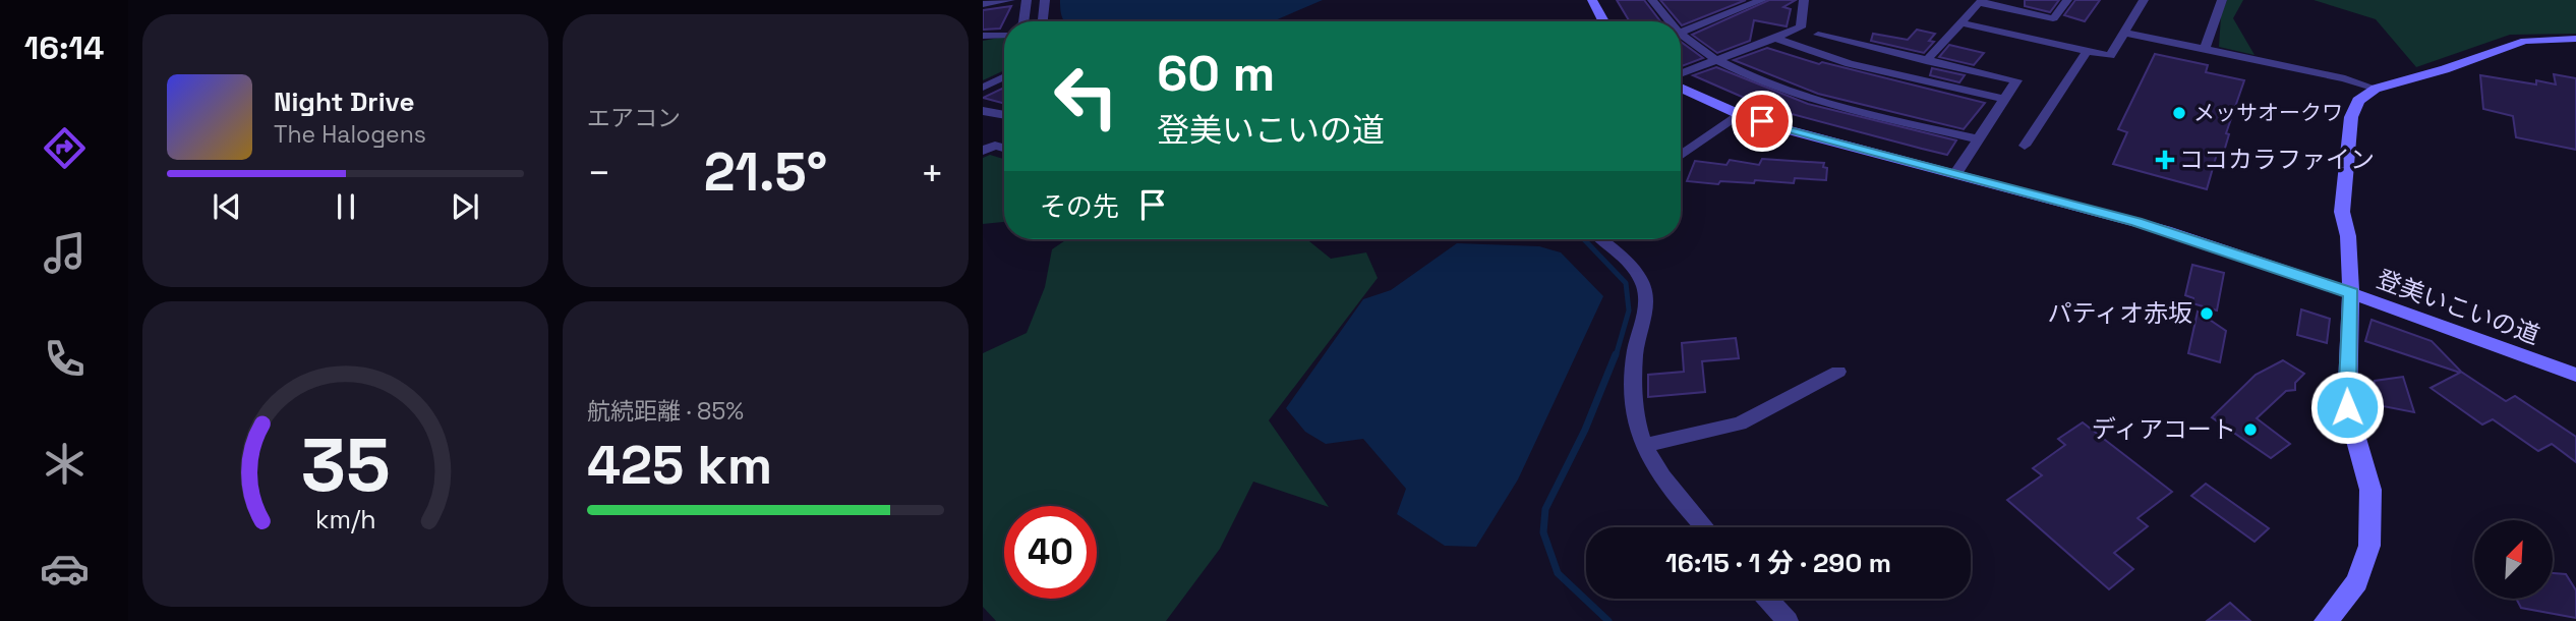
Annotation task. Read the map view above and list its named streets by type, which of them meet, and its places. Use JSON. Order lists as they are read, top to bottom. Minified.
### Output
{"streets":{"street":["登美いこいの道"]},"places":{"other":["メッサオークワ","パティオ赤坂","ディアコート"],"health":["ココカラファイン"]},"north":"top right","page":{"tabs":"16:14","tile":["エアコン",["航続距離 · 85%","425 km"]],"turn":["60 m","登美いこいの道"],"song":["Night Drive","The Halogens"],"heat":["−","21.5°","+"],"then":"その先","limit":"40","trip":"16:15 · 1 分 · 290 m","gauge":["35","km/h"]}}
